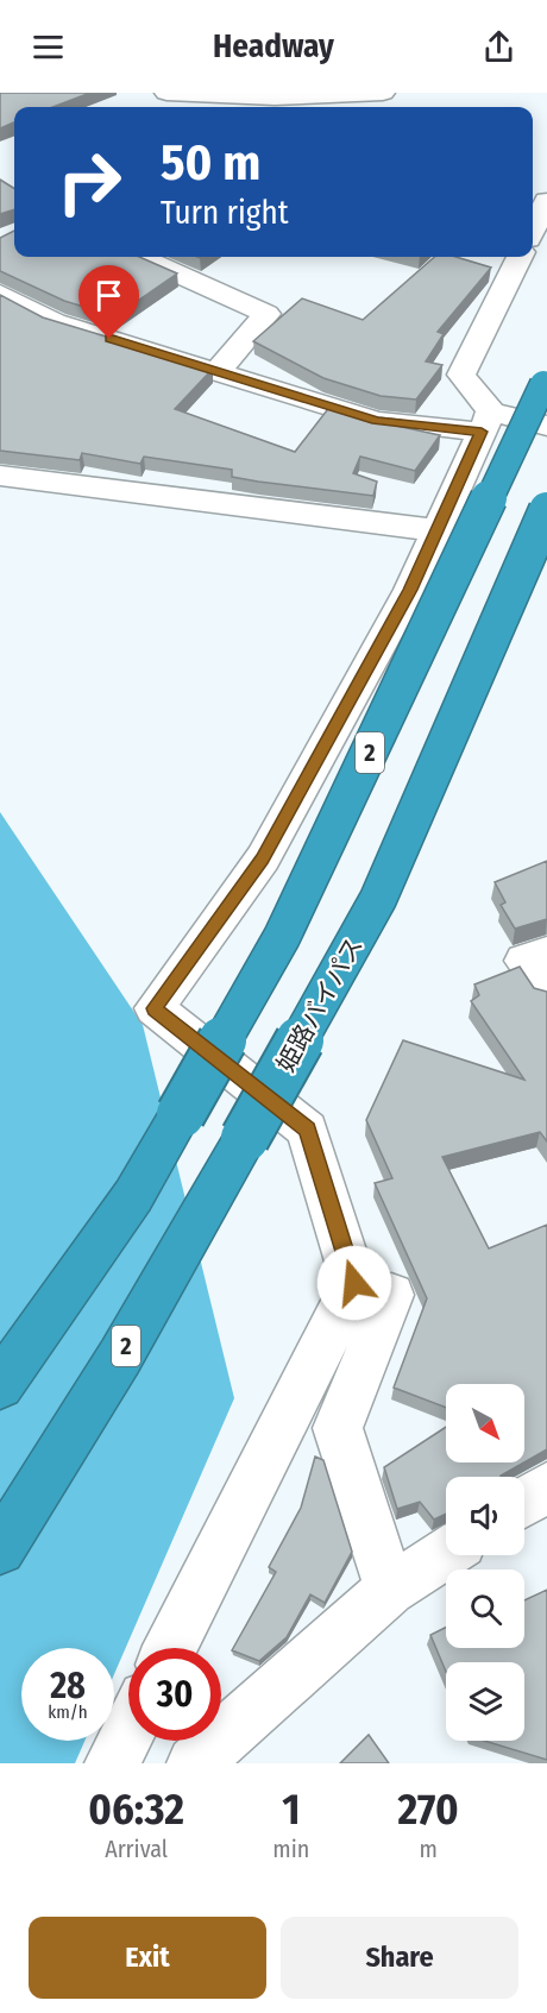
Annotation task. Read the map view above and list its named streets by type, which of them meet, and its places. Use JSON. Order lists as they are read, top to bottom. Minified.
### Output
{"streets":{"highway":["2","姫路バイパス"]},"north":"bottom right","page":{"header":"Headway","turn":["50 m","Turn right"],"speed":"28 km/h","limit":"30","eta":["06:32","Arrival","1","min","270","m"],"buttons":["Exit","Share"]}}
